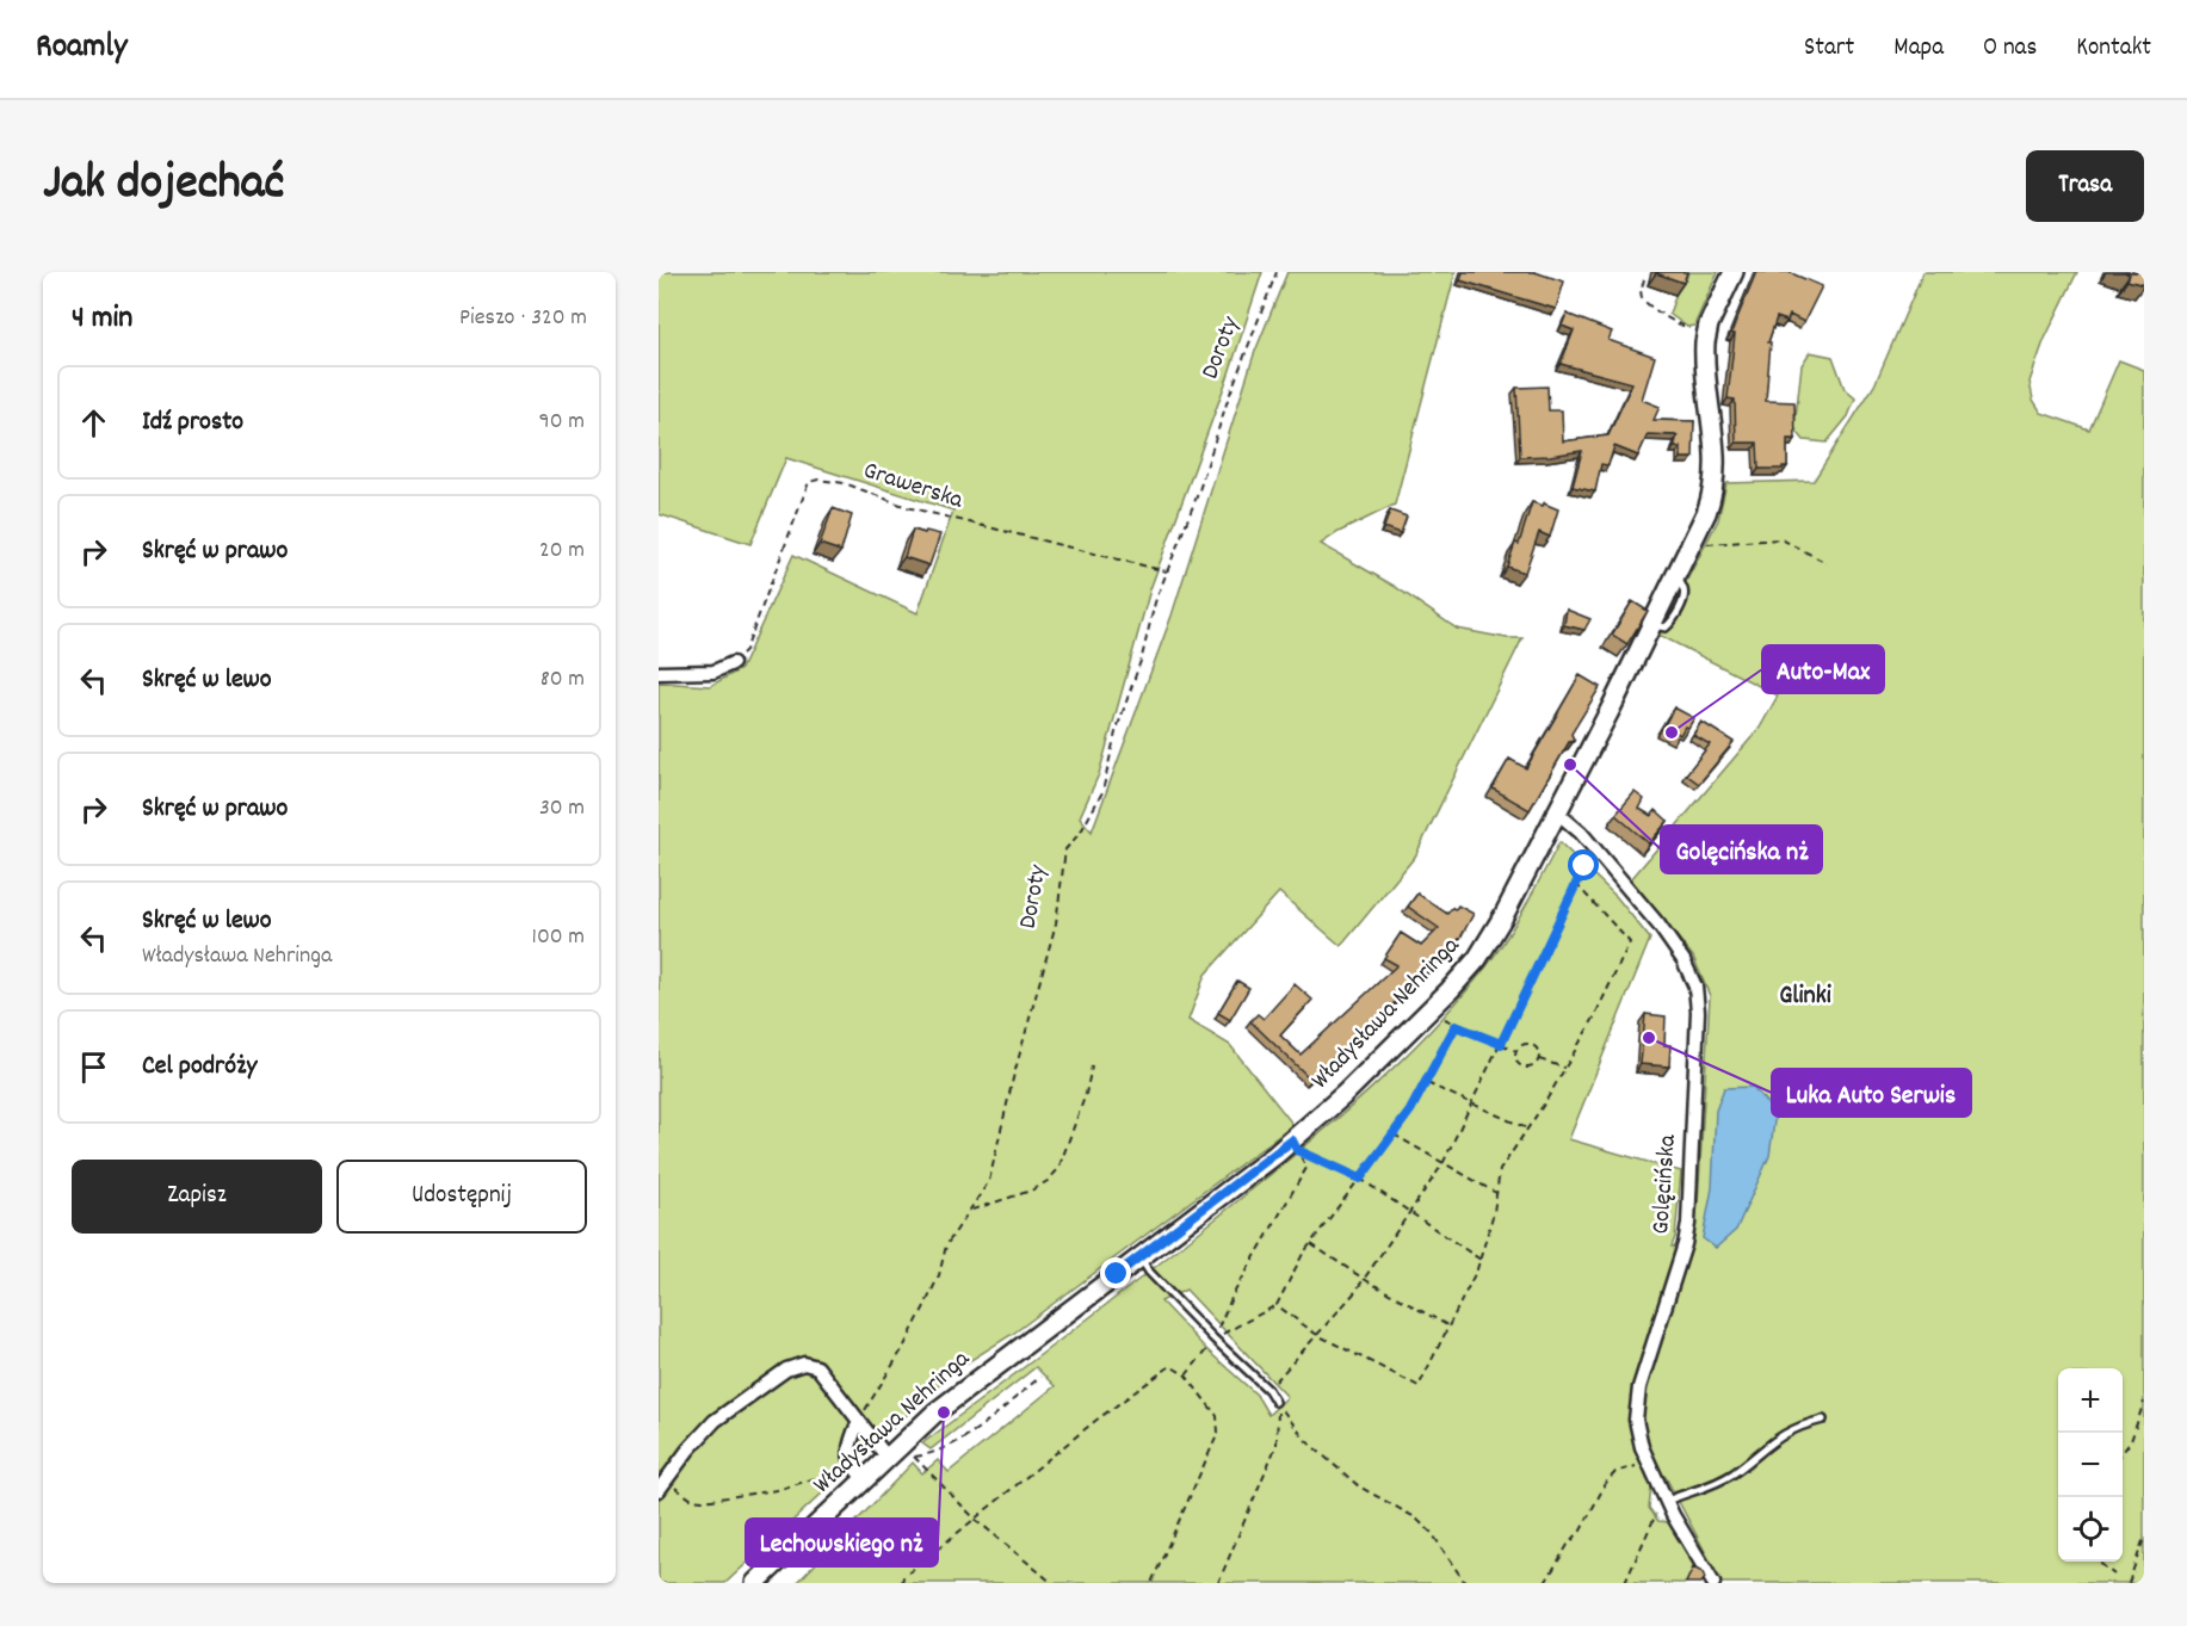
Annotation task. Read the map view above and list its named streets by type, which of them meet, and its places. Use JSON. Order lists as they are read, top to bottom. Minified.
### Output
{"streets":{"street":["Władysława Nehringa","Golęcińska"],"path":["Doroty","Grawerska"]},"crossings":[["Doroty","Grawerska"],["Władysława Nehringa","Golęcińska"]],"districts":["Glinki"],"places":["Auto-Max","Golęcińska nż","Luka Auto Serwis","Lechowskiego nż"],"page":{"header":"Roamly","nav":["Start","Mapa","O nas","Kontakt"],"title":"Jak dojechać","buttons":["Trasa",["Zapisz","Udostępnij"]],"heading":["4 min","Pieszo · 320 m"],"list":[["Idź prosto","90 m"],["Skręć w prawo","20 m"],["Skręć w lewo","80 m"],["Skręć w prawo","30 m"],["Skręć w lewo","Władysława Nehringa","100 m"],"Cel podróży"],"map_buttons":["+","−"]}}
